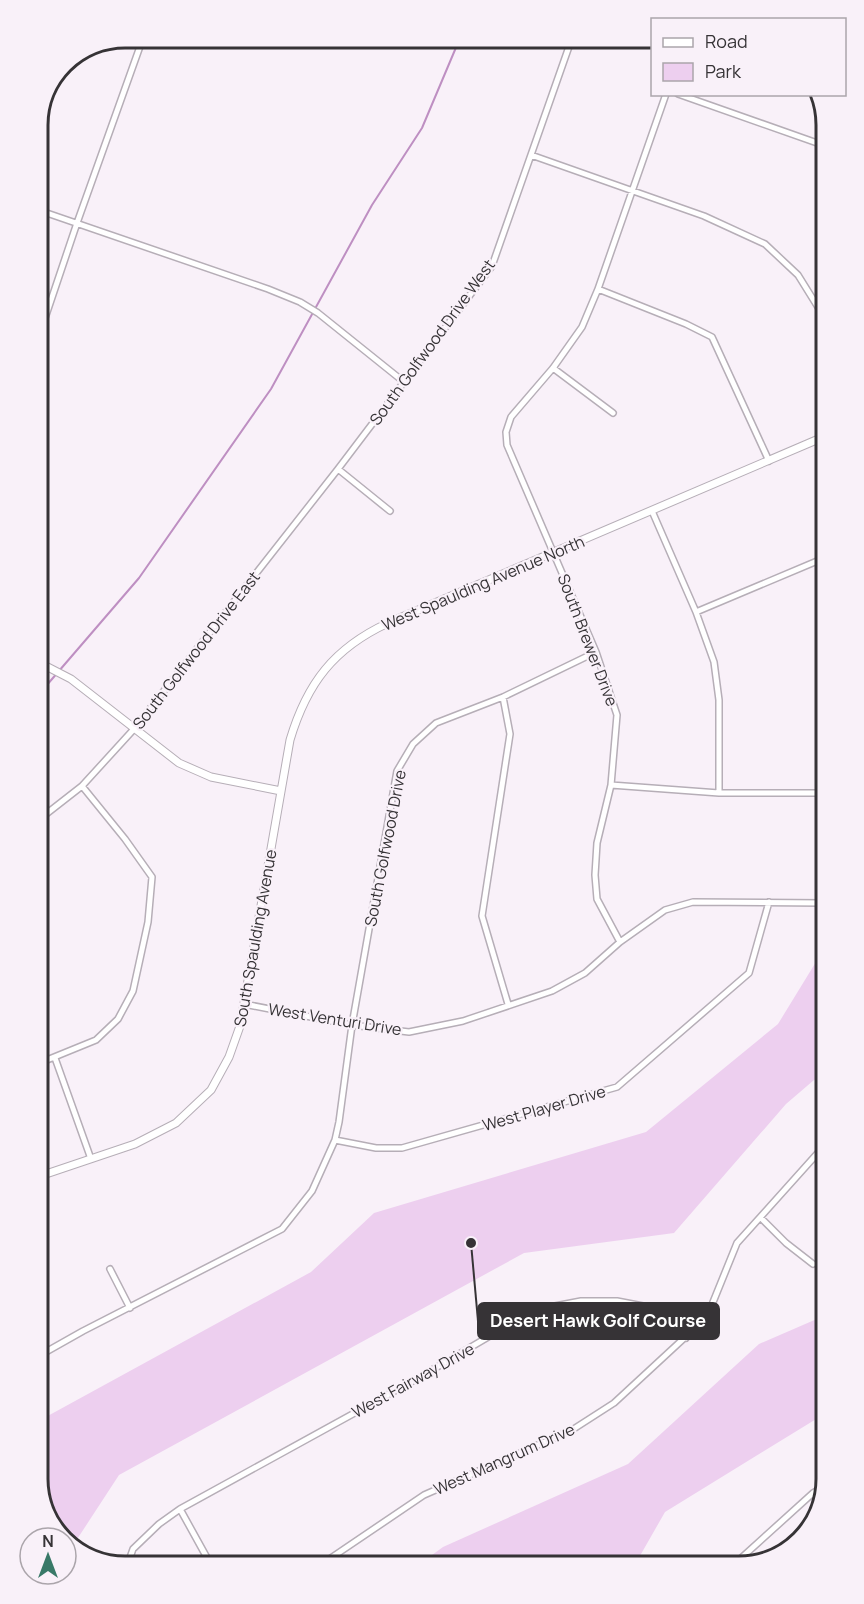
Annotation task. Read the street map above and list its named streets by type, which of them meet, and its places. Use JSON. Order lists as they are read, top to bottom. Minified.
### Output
{"streets":{"street":["South Golfwood Drive West","West Spaulding Avenue North","South Brewer Drive","South Golfwood Drive East","South Golfwood Drive","South Spaulding Avenue","West Venturi Drive","West Player Drive","West Fairway Drive","West Mangrum Drive"]},"crossings":[["South Golfwood Drive West","South Golfwood Drive East"],["West Spaulding Avenue North","South Brewer Drive"],["West Spaulding Avenue North","South Spaulding Avenue"],["South Brewer Drive","South Golfwood Drive"],["South Brewer Drive","West Venturi Drive"],["South Golfwood Drive","West Venturi Drive"],["South Golfwood Drive","West Player Drive"],["South Spaulding Avenue","West Venturi Drive"],["West Venturi Drive","West Player Drive"],["West Fairway Drive","West Mangrum Drive"]],"places":["Desert Hawk Golf Course"],"legend":["Road","Park"],"north":"top"}
